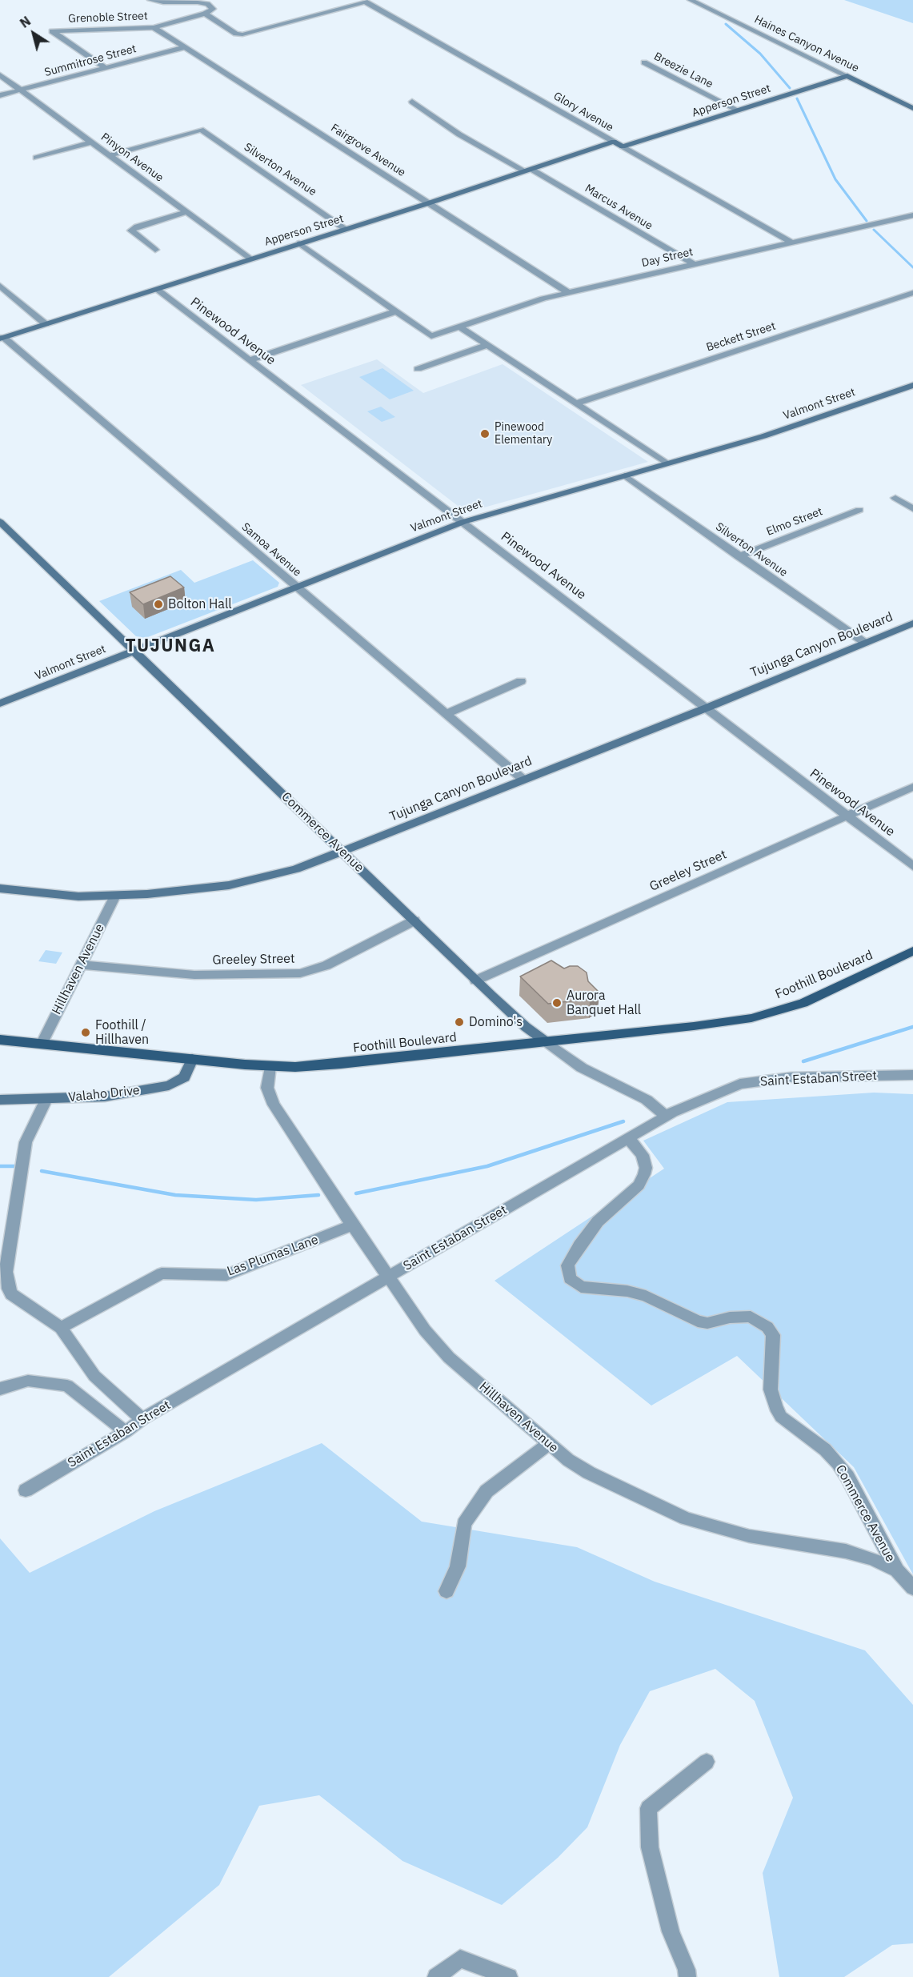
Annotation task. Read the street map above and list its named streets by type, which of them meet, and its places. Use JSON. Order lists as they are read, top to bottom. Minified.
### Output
{"streets":{"main road":["Foothill Boulevard"],"street":["Grenoble Street","Haines Canyon Avenue","Summitrose Street","Breezie Lane","Apperson Street","Glory Avenue","Fairgrove Avenue","Pinyon Avenue","Silverton Avenue","Marcus Avenue","Day Street","Pinewood Avenue","Beckett Street","Valmont Street","Elmo Street","Samoa Avenue","Tujunga Canyon Boulevard","Commerce Avenue","Greeley Street","Hillhaven Avenue","Saint Estaban Street","Valaho Drive","Las Plumas Lane"]},"crossings":[["Grenoble Street","Summitrose Street"],["Grenoble Street","Glory Avenue"],["Grenoble Street","Fairgrove Avenue"],["Haines Canyon Avenue","Apperson Street"],["Summitrose Street","Fairgrove Avenue"],["Summitrose Street","Pinyon Avenue"],["Breezie Lane","Apperson Street"],["Apperson Street","Glory Avenue"],["Apperson Street","Fairgrove Avenue"],["Apperson Street","Pinyon Avenue"],["Apperson Street","Silverton Avenue"],["Apperson Street","Marcus Avenue"],["Apperson Street","Pinewood Avenue"],["Apperson Street","Samoa Avenue"],["Glory Avenue","Day Street"],["Fairgrove Avenue","Day Street"],["Pinyon Avenue","Silverton Avenue"],["Silverton Avenue","Valmont Street"],["Silverton Avenue","Elmo Street"],["Silverton Avenue","Tujunga Canyon Boulevard"],["Marcus Avenue","Day Street"],["Pinewood Avenue","Valmont Street"],["Pinewood Avenue","Tujunga Canyon Boulevard"],["Pinewood Avenue","Greeley Street"],["Valmont Street","Samoa Avenue"],["Valmont Street","Commerce Avenue"],["Samoa Avenue","Tujunga Canyon Boulevard"],["Tujunga Canyon Boulevard","Commerce Avenue"],["Tujunga Canyon Boulevard","Hillhaven Avenue"],["Commerce Avenue","Greeley Street"],["Commerce Avenue","Hillhaven Avenue"],["Commerce Avenue","Foothill Boulevard"],["Commerce Avenue","Saint Estaban Street"],["Greeley Street","Hillhaven Avenue"],["Hillhaven Avenue","Foothill Boulevard"],["Hillhaven Avenue","Saint Estaban Street"],["Hillhaven Avenue","Las Plumas Lane"],["Foothill Boulevard","Valaho Drive"]],"districts":["TUJUNGA"],"places":["Pinewood Elementary","Bolton Hall","Aurora Banquet Hall","Domino's","Foothill / Hillhaven"],"north":"top left"}
